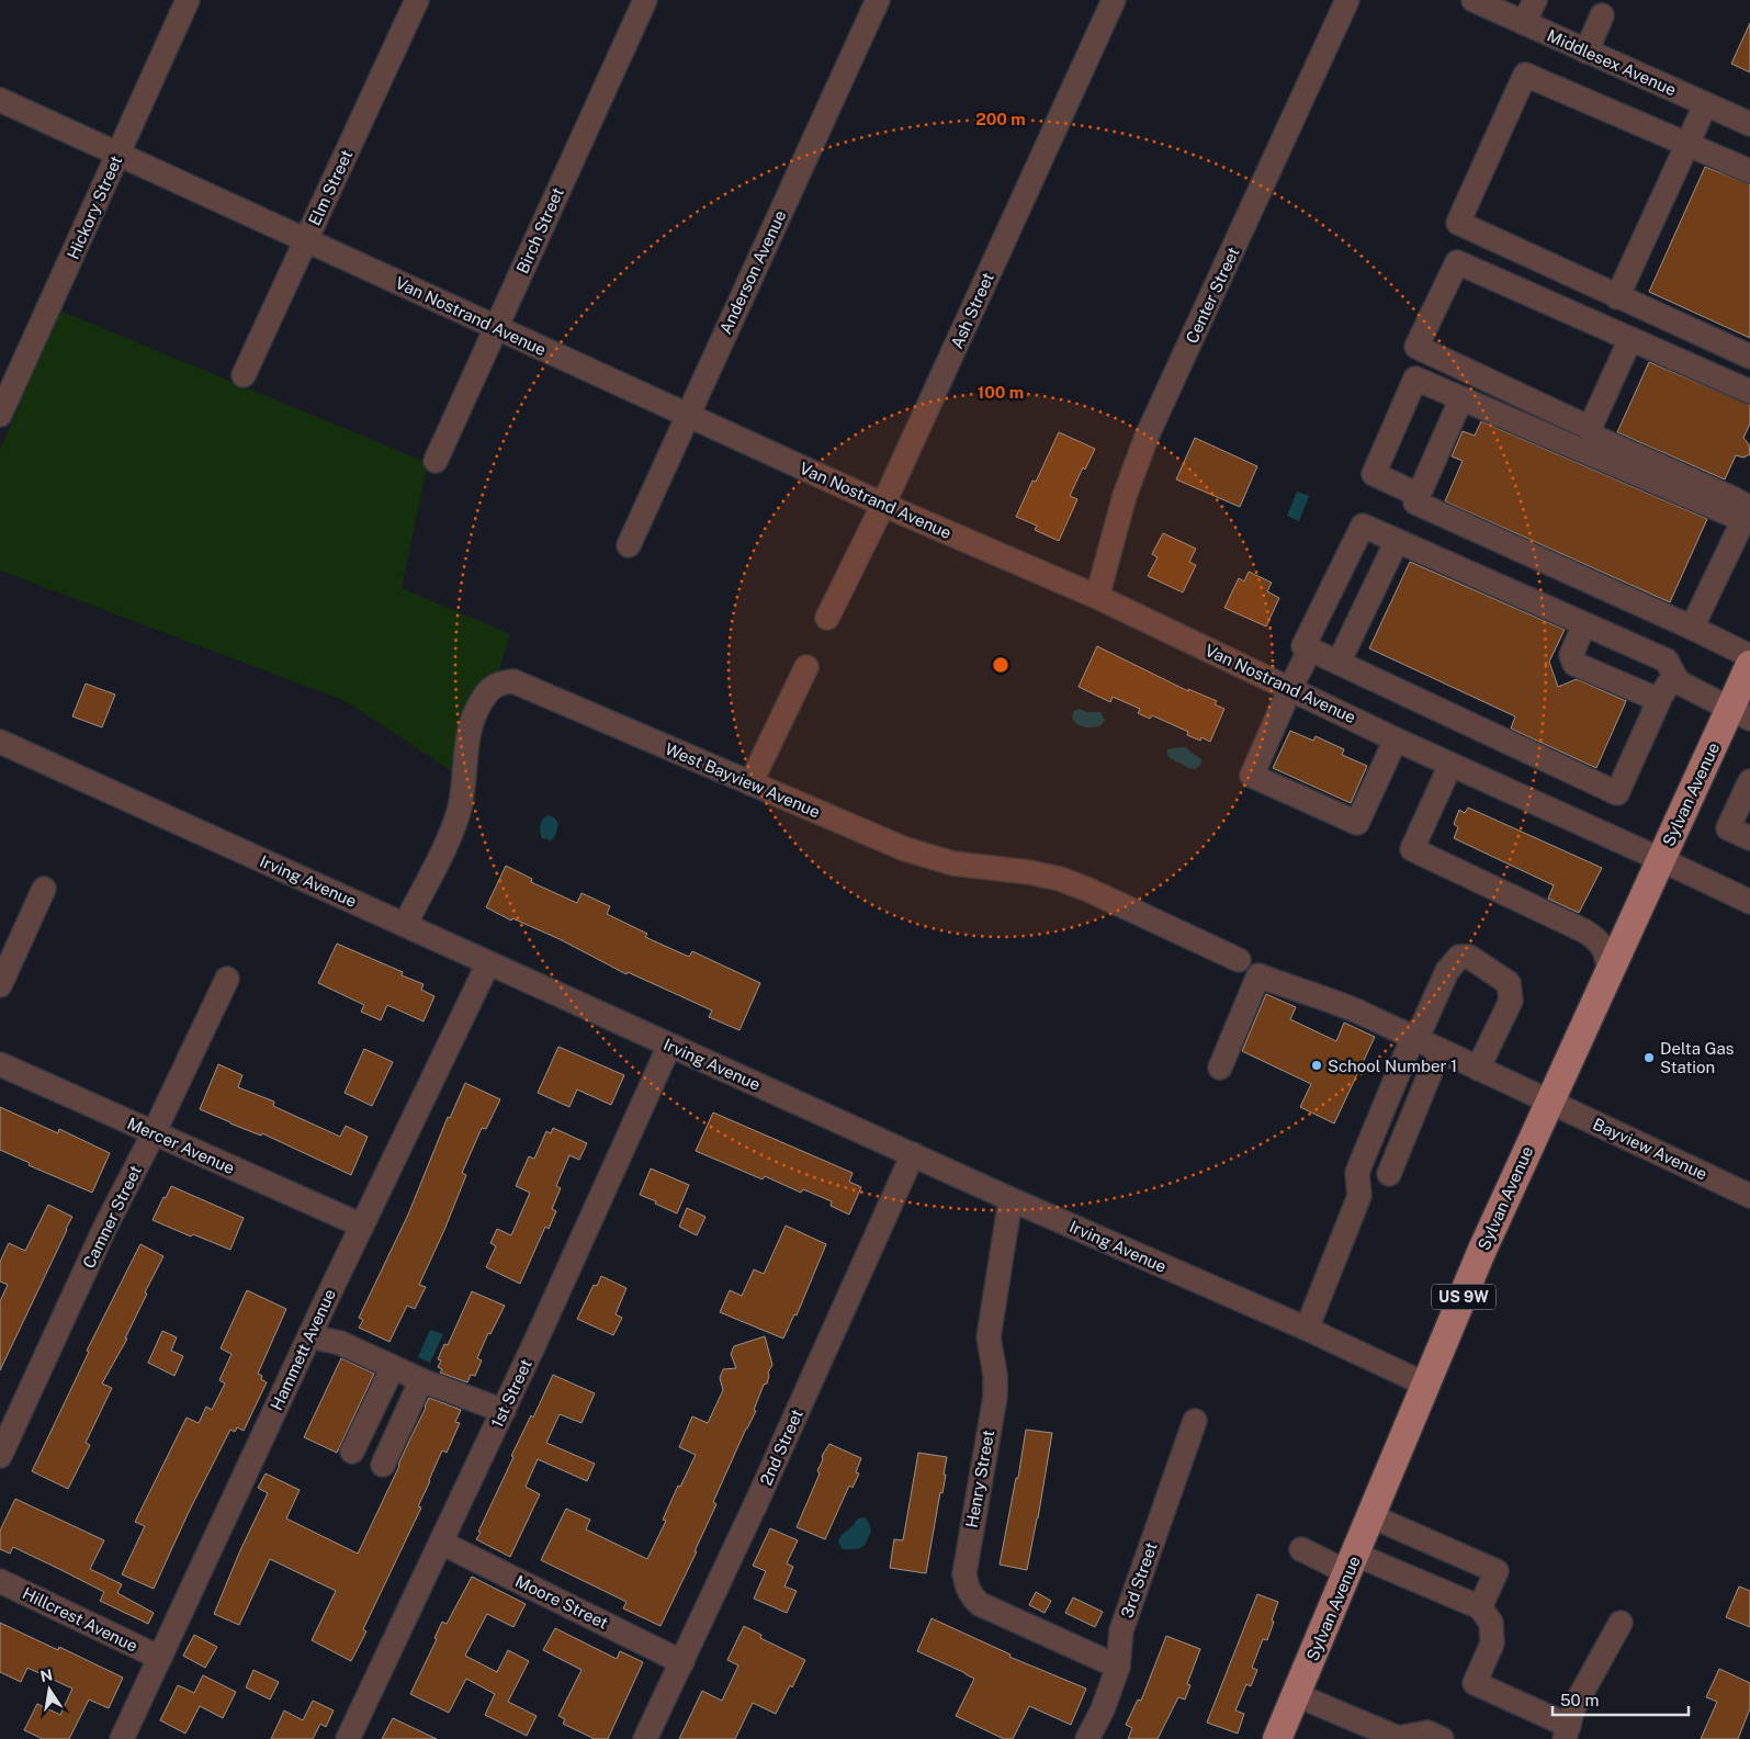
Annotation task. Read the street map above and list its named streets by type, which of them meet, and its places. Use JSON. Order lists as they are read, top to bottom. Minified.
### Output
{"streets":{"main road":["Sylvan Avenue","US 9W"],"street":["Middlesex Avenue","Elm Street","Hickory Street","Birch Street","Anderson Avenue","Center Street","Ash Street","Van Nostrand Avenue","West Bayview Avenue","Irving Avenue","Mercer Avenue","Bayview Avenue","Camner Street","Hammett Avenue","1st Street","2nd Street","Henry Street","3rd Street","Moore Street","Hillcrest Avenue"]},"crossings":[["Elm Street","Van Nostrand Avenue"],["Hickory Street","Van Nostrand Avenue"],["Birch Street","Van Nostrand Avenue"],["Anderson Avenue","Van Nostrand Avenue"],["Center Street","Van Nostrand Avenue"],["Ash Street","Van Nostrand Avenue"],["Van Nostrand Avenue","Sylvan Avenue"],["West Bayview Avenue","Irving Avenue"],["Sylvan Avenue","Irving Avenue"],["Sylvan Avenue","Bayview Avenue"],["Irving Avenue","Hammett Avenue"],["Irving Avenue","1st Street"],["Irving Avenue","2nd Street"],["Irving Avenue","Henry Street"],["Mercer Avenue","Camner Street"],["Mercer Avenue","Hammett Avenue"],["Hammett Avenue","Hillcrest Avenue"],["1st Street","Moore Street"],["2nd Street","Moore Street"],["Henry Street","3rd Street"]],"places":["Delta Gas Station","School Number 1"],"scale_bar":"50 m","north":"top","rings":["200 m","100 m"]}
